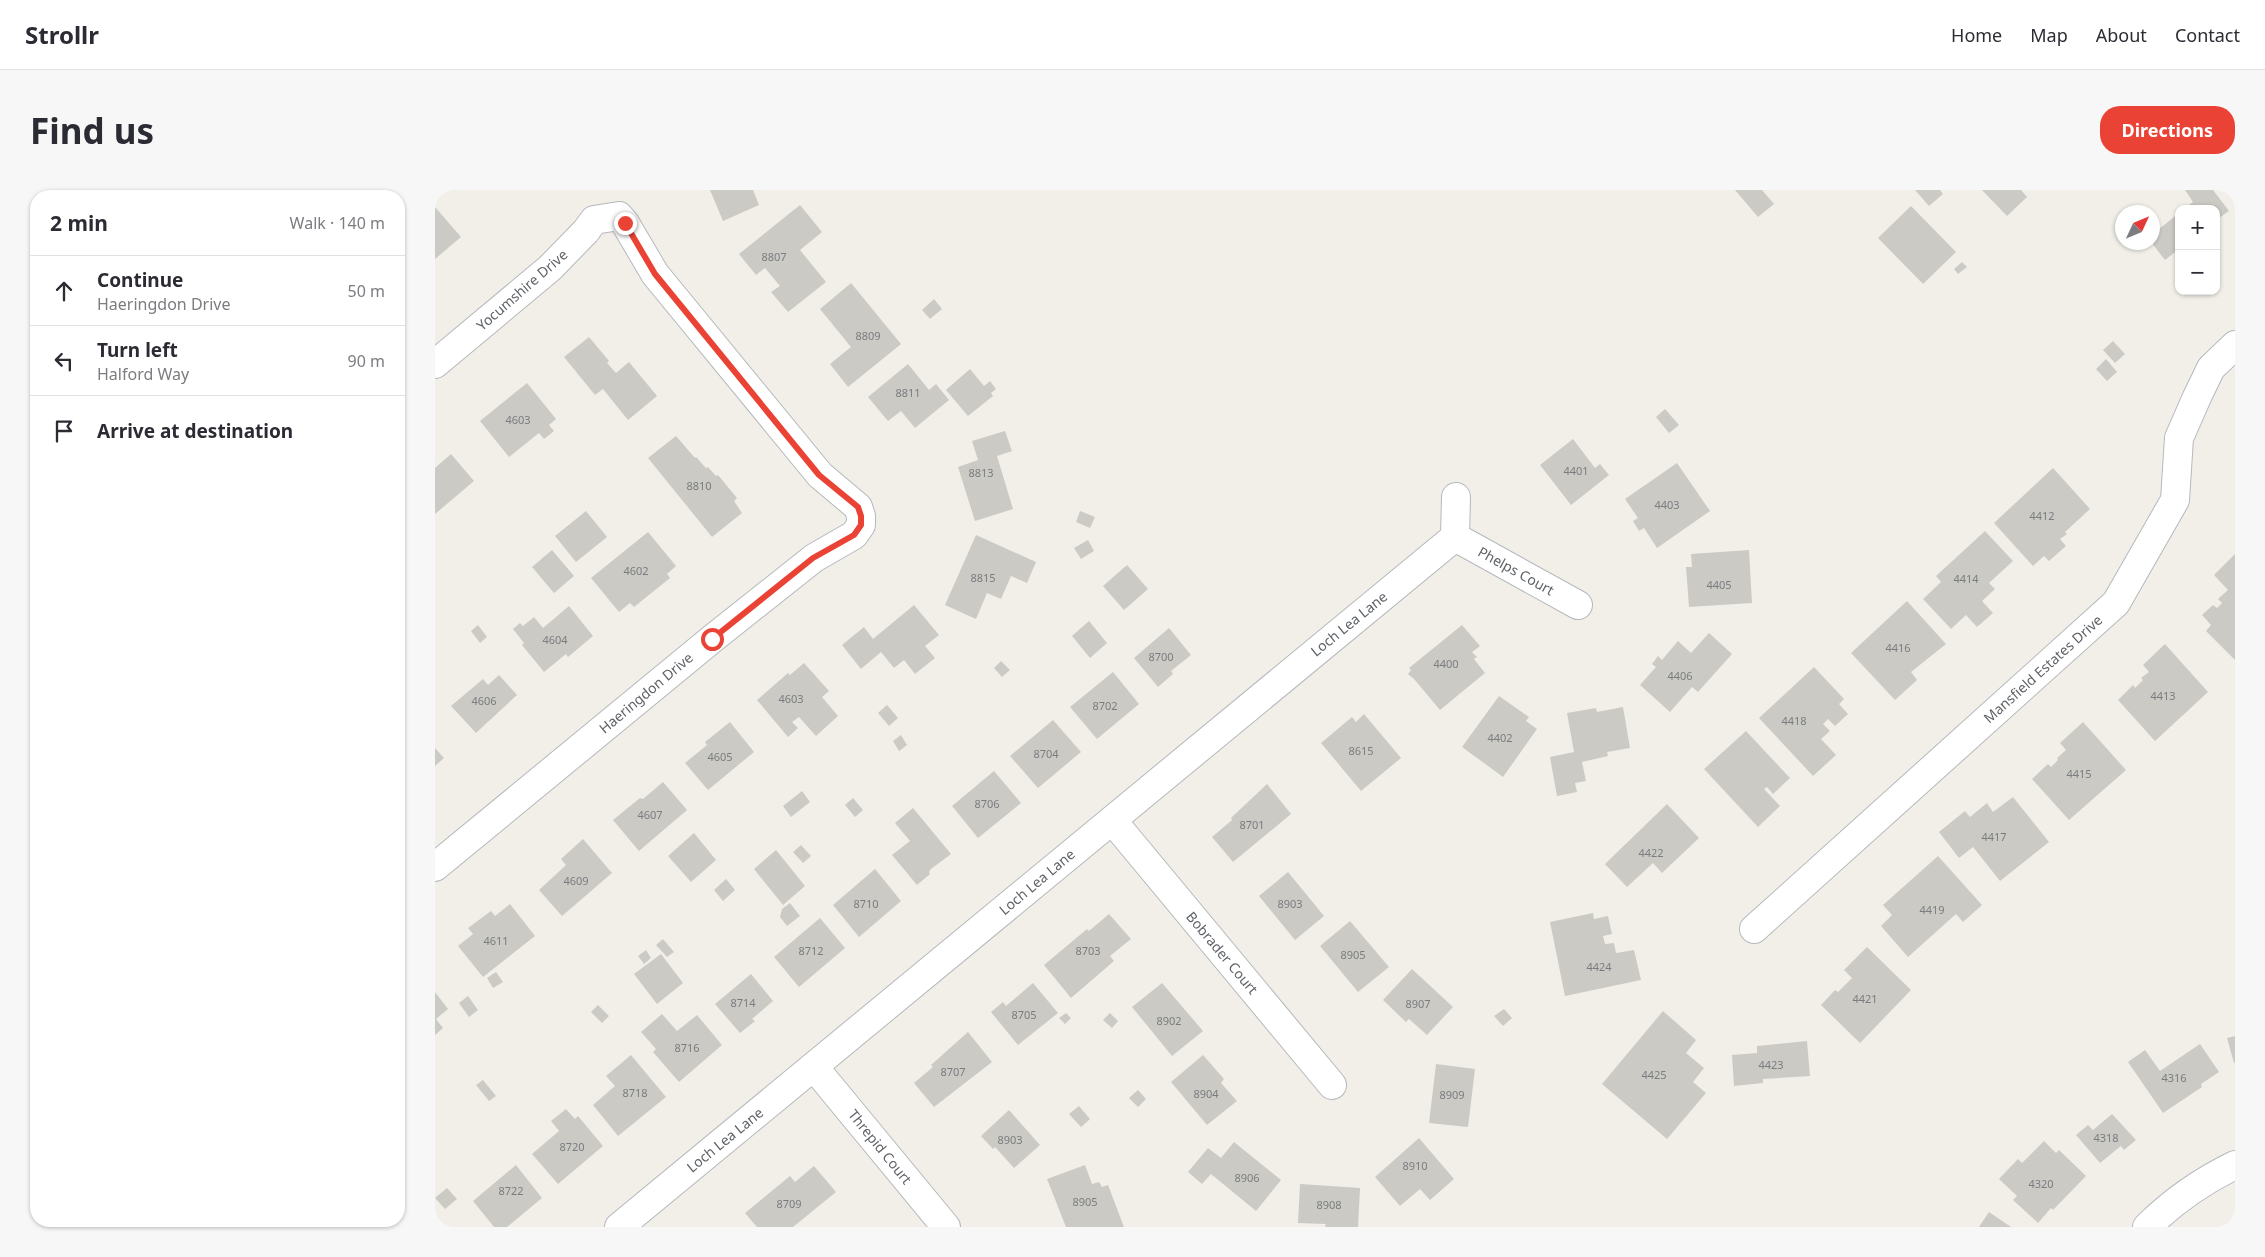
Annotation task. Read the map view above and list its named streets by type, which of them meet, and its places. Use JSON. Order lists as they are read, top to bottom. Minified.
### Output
{"streets":{"street":["Yocumshire Drive","Phelps Court","Loch Lea Lane","Mansfield Estates Drive","Haeringdon Drive","Bobrader Court","Threpid Court"]},"crossings":[["Yocumshire Drive","Haeringdon Drive"],["Phelps Court","Loch Lea Lane"],["Loch Lea Lane","Bobrader Court"],["Loch Lea Lane","Threpid Court"]],"house_numbers":["8807","8809","8811","4603","4401","8813","8810","4403","4412","4602","8815","4414","4405","4604","4416","8700","4400","4406","4413","4603","4606","8702","4418","4402","8615","8704","4605","4415","8706","4607","8701","4417","4422","4609","8710","8903","4419","4611","8712","8703","8905","4424","4421","8714","8907","8705","8902","8716","4423","8707","4425","4316","8718","8904","8909","4318","8903","8720","8910","8906","4320","8722","8905","8709","8908"],"north":"top right","page":{"header":"Strollr","nav":["Home","Map","About","Contact"],"buttons":"Directions","title":"Find us","heading":["2 min","Walk · 140 m"],"map_buttons":["+","−"],"list":[["Continue","Haeringdon Drive","50 m"],["Turn left","Halford Way","90 m"],"Arrive at destination"]}}
